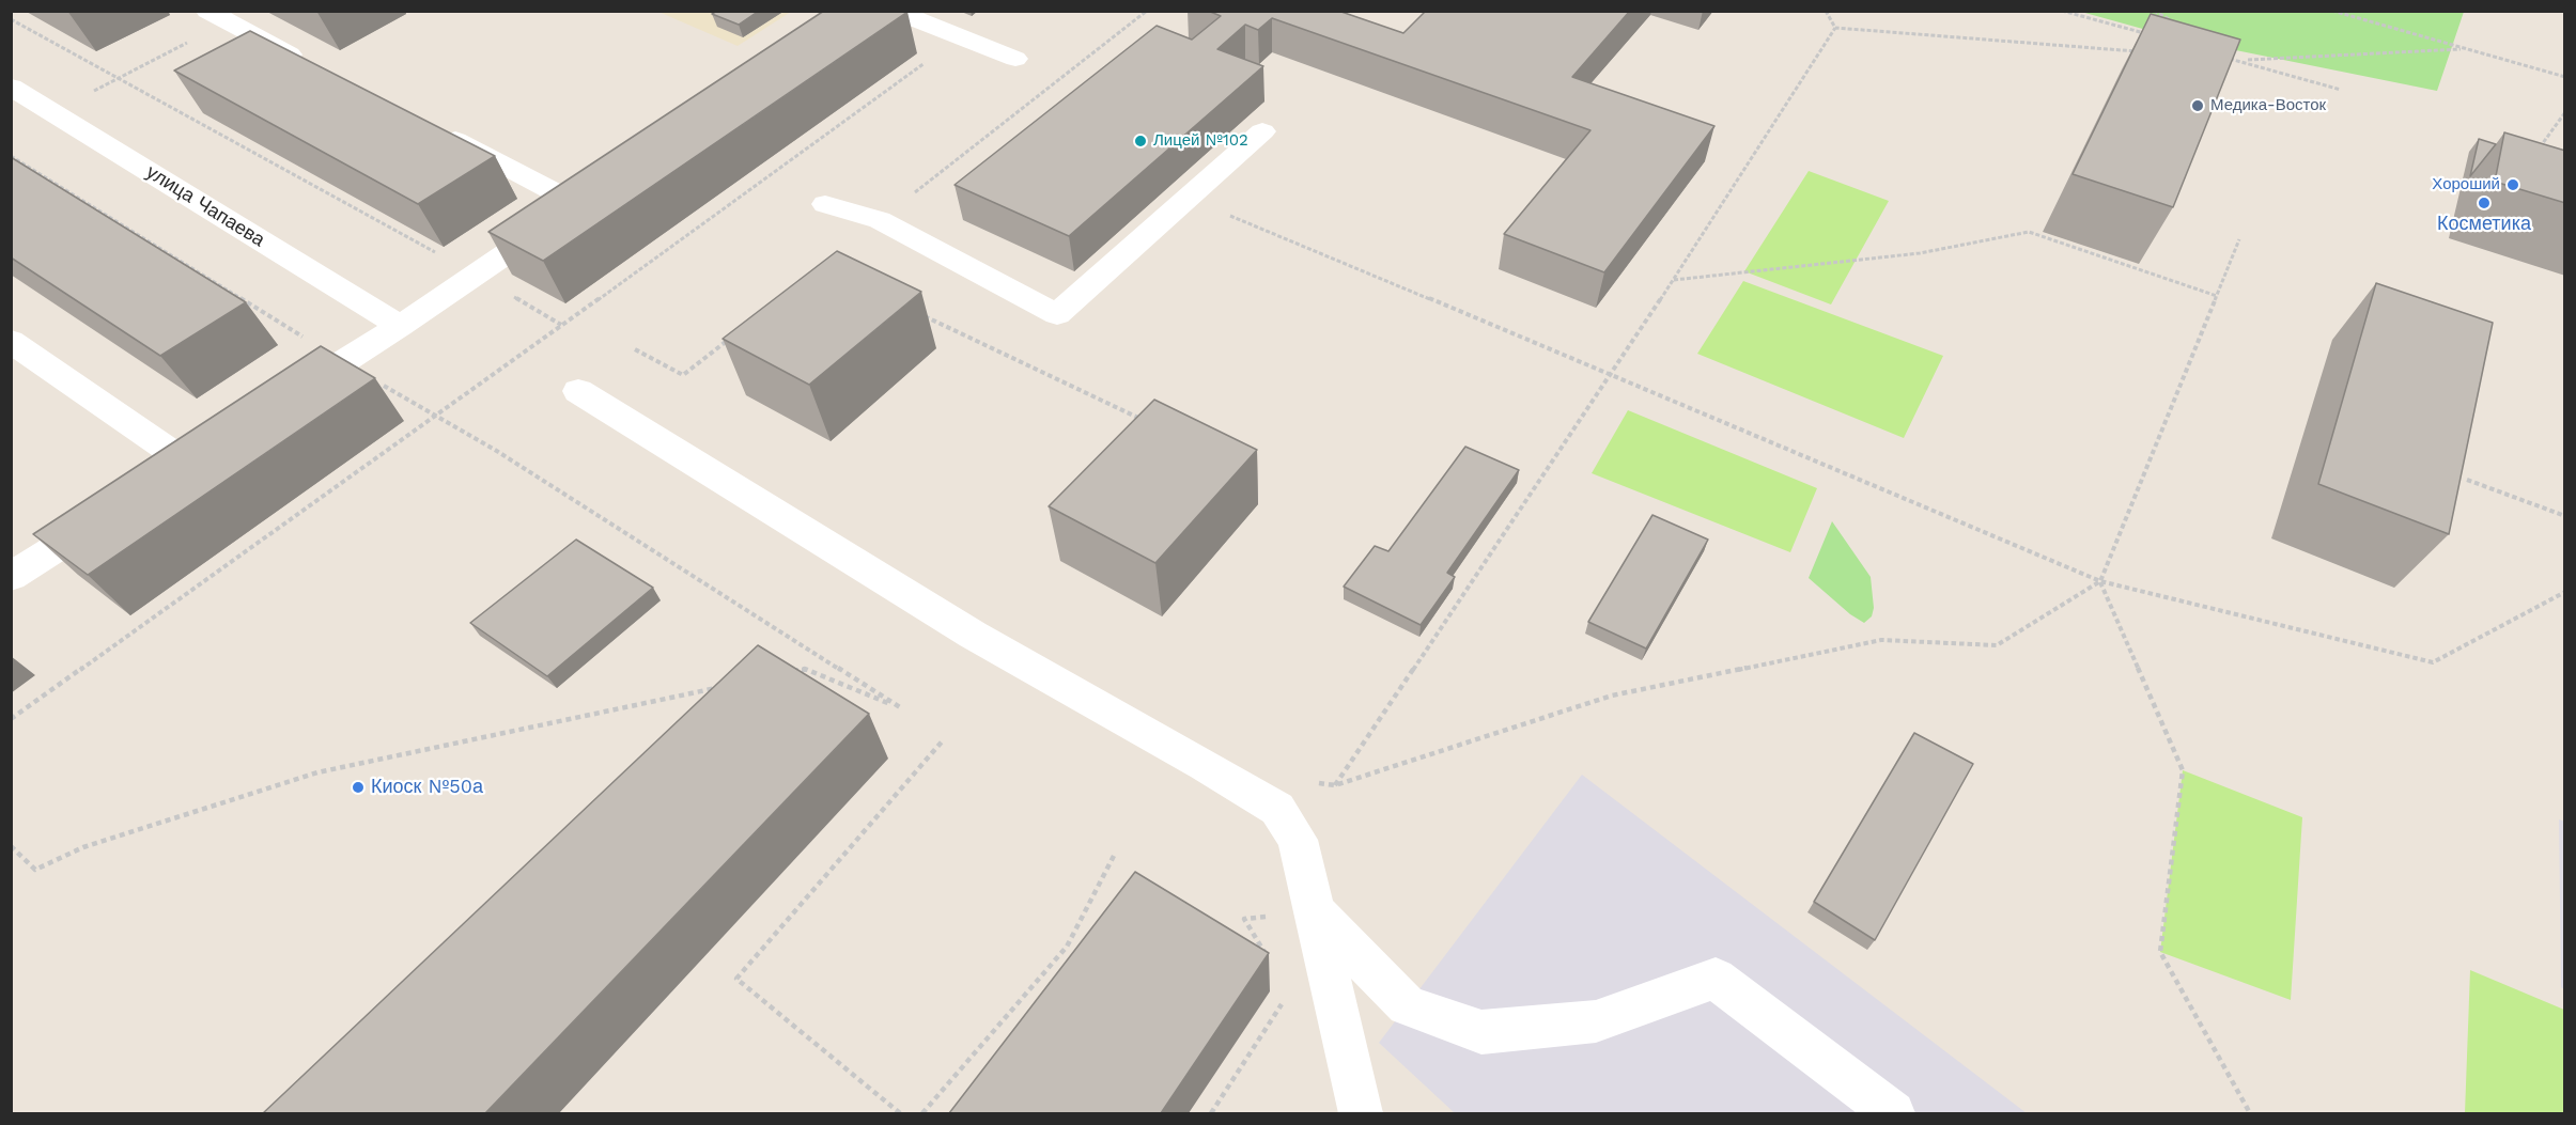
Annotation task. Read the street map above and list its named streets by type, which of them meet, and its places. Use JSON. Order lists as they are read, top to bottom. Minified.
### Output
{"streets":{"street":["улица Чапаева"]},"places":["Медика-Восток","Лицей №102","Хороший","Косметика","Киоск №50а"]}
